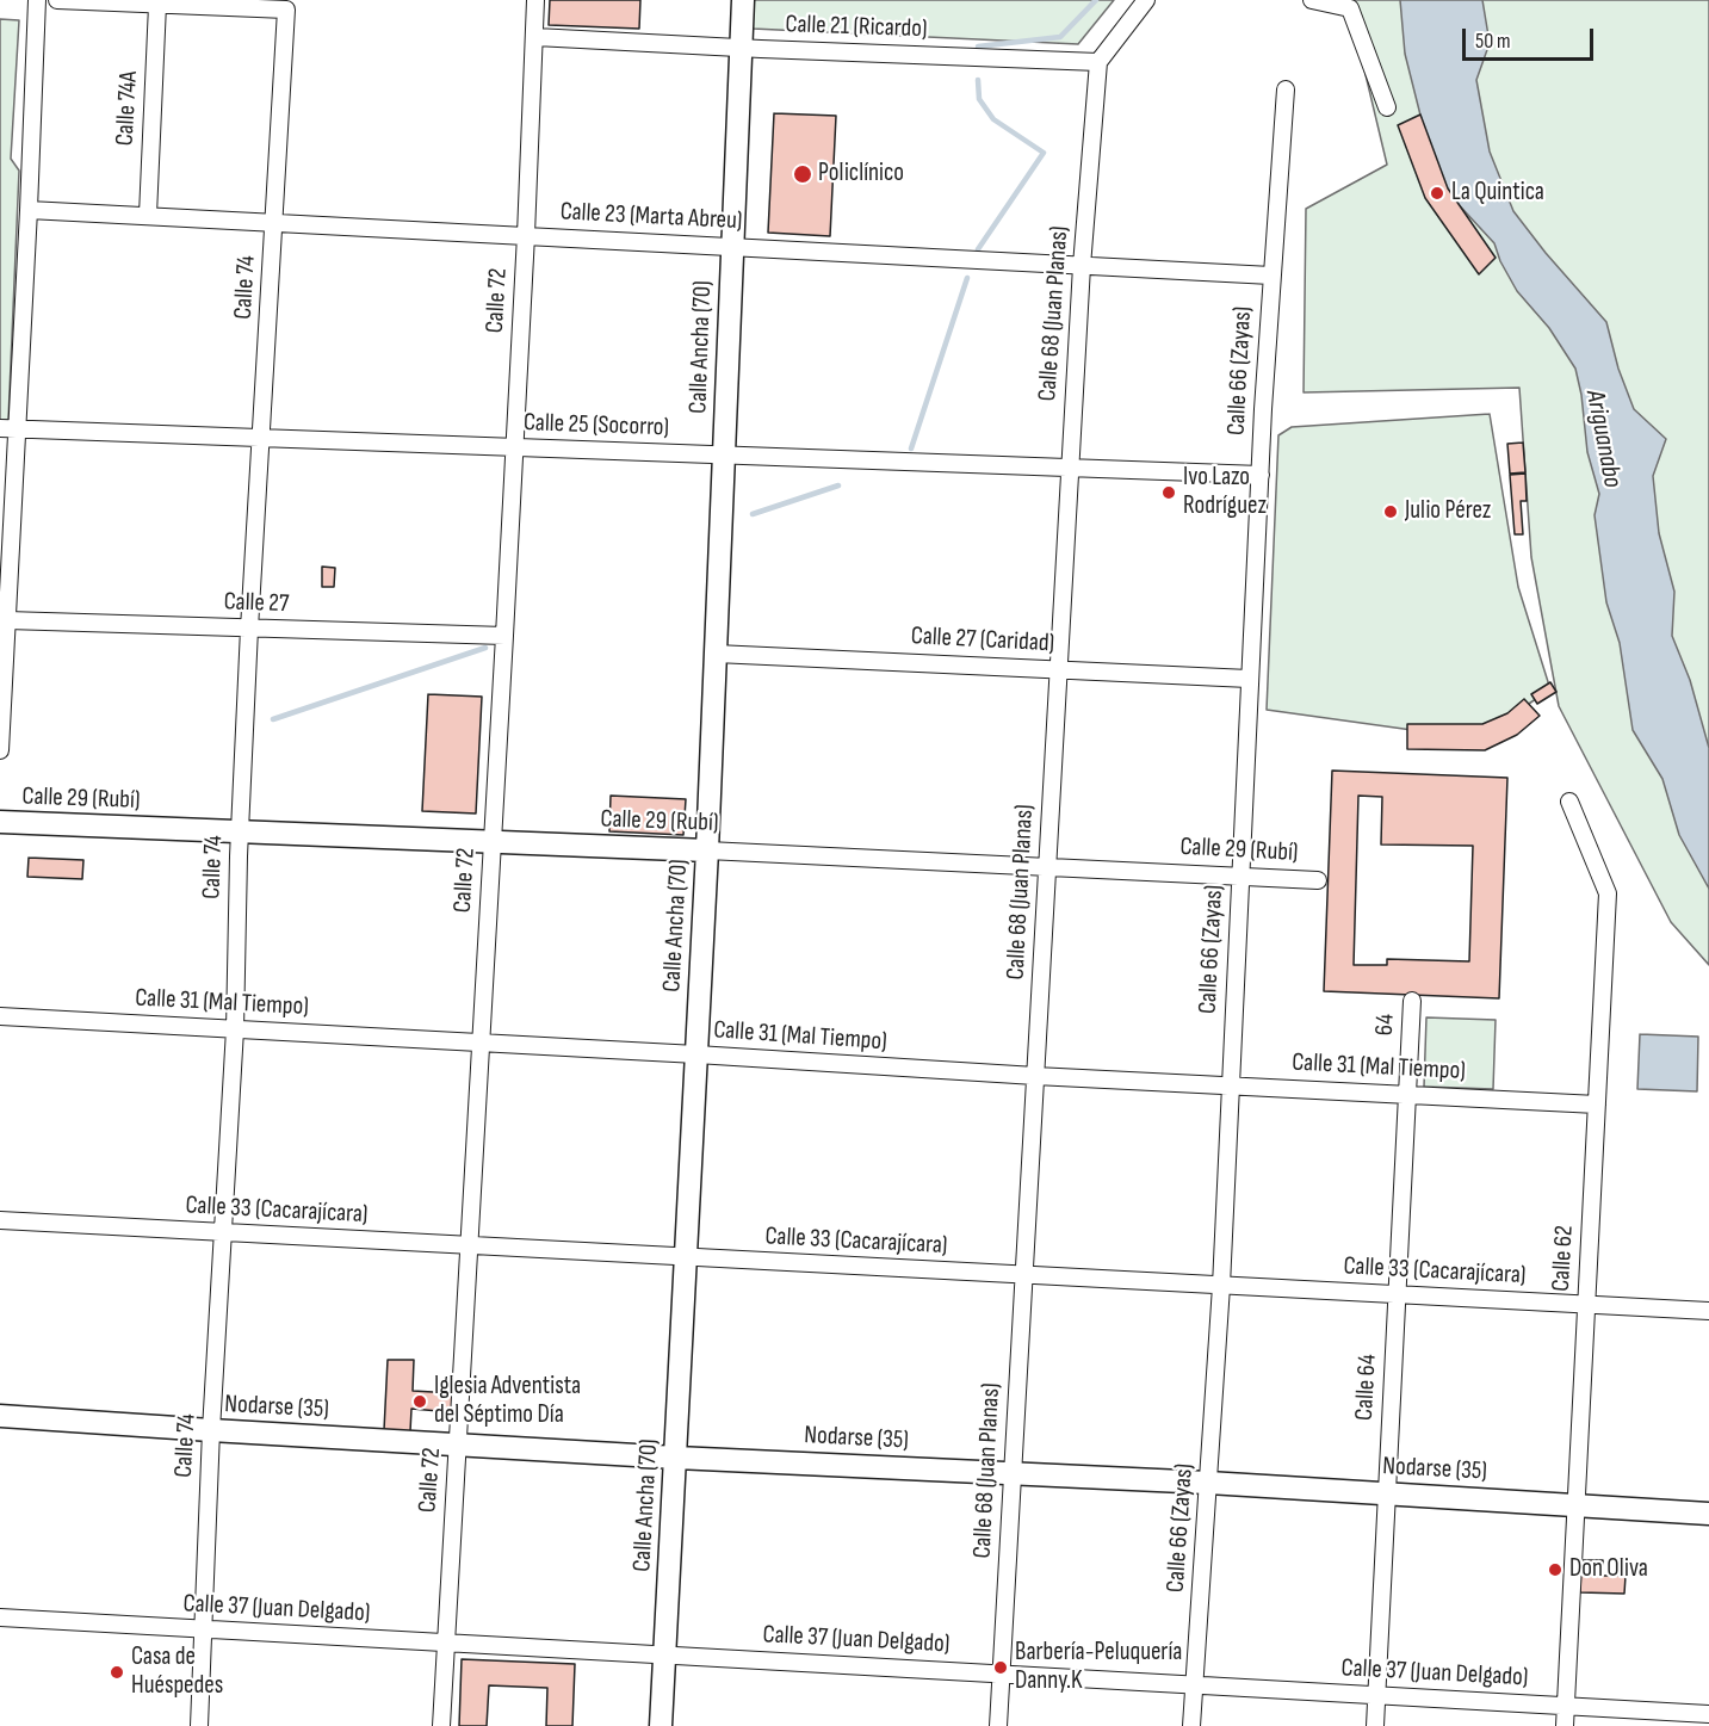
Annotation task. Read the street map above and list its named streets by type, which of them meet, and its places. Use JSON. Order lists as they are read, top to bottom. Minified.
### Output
{"streets":{"main road":["Calle Ancha (70)","Calle 29 (Rubí)","Nodarse (35)"],"street":["Calle 21 (Ricardo)","Calle 74A","Calle 23 (Marta Abreu)","Calle 74","Calle 72","Calle 68 (Juan Planas)","Calle 66 (Zayas)","Calle 25 (Socorro)","Calle 27","Calle 27 (Caridad)","Calle 31 (Mal Tiempo)","64","Calle 33 (Cacarajícara)","Calle 62","Calle 64","Calle 37 (Juan Delgado)"]},"crossings":[["Calle 21 (Ricardo)","Calle 72"],["Calle 21 (Ricardo)","Calle 68 (Juan Planas)"],["Calle 21 (Ricardo)","Calle Ancha (70)"],["Calle 74A","Calle 23 (Marta Abreu)"],["Calle 74A","Calle 74"],["Calle 23 (Marta Abreu)","Calle 74"],["Calle 23 (Marta Abreu)","Calle 72"],["Calle 23 (Marta Abreu)","Calle 68 (Juan Planas)"],["Calle 23 (Marta Abreu)","Calle Ancha (70)"],["Calle 23 (Marta Abreu)","Calle 66 (Zayas)"],["Calle 74","Calle 25 (Socorro)"],["Calle 74","Calle 27"],["Calle 74","Calle 29 (Rubí)"],["Calle 74","Calle 31 (Mal Tiempo)"],["Calle 74","Calle 33 (Cacarajícara)"],["Calle 74","Nodarse (35)"],["Calle 74","Calle 37 (Juan Delgado)"],["Calle 72","Calle 25 (Socorro)"],["Calle 72","Calle 27"],["Calle 72","Calle 29 (Rubí)"],["Calle 72","Calle 31 (Mal Tiempo)"],["Calle 72","Calle 33 (Cacarajícara)"],["Calle 72","Nodarse (35)"],["Calle 72","Calle 37 (Juan Delgado)"],["Calle 68 (Juan Planas)","Calle 25 (Socorro)"],["Calle 68 (Juan Planas)","Calle 27 (Caridad)"],["Calle 68 (Juan Planas)","Calle 29 (Rubí)"],["Calle 68 (Juan Planas)","Calle 31 (Mal Tiempo)"],["Calle 68 (Juan Planas)","Calle 33 (Cacarajícara)"],["Calle 68 (Juan Planas)","Nodarse (35)"],["Calle 68 (Juan Planas)","Calle 37 (Juan Delgado)"],["Calle Ancha (70)","Calle 25 (Socorro)"],["Calle Ancha (70)","Calle 27 (Caridad)"],["Calle Ancha (70)","Calle 29 (Rubí)"],["Calle Ancha (70)","Calle 31 (Mal Tiempo)"],["Calle Ancha (70)","Calle 33 (Cacarajícara)"],["Calle Ancha (70)","Nodarse (35)"],["Calle Ancha (70)","Calle 37 (Juan Delgado)"],["Calle 66 (Zayas)","Calle 25 (Socorro)"],["Calle 66 (Zayas)","Calle 27 (Caridad)"],["Calle 66 (Zayas)","Calle 29 (Rubí)"],["Calle 66 (Zayas)","Calle 31 (Mal Tiempo)"],["Calle 66 (Zayas)","Calle 33 (Cacarajícara)"],["Calle 66 (Zayas)","Nodarse (35)"],["Calle 66 (Zayas)","Calle 37 (Juan Delgado)"],["Calle 31 (Mal Tiempo)","64"],["Calle 31 (Mal Tiempo)","Calle 62"],["Calle 31 (Mal Tiempo)","Calle 64"],["64","Calle 64"],["Calle 33 (Cacarajícara)","Calle 62"],["Calle 33 (Cacarajícara)","Calle 64"],["Calle 62","Nodarse (35)"],["Calle 62","Calle 37 (Juan Delgado)"],["Calle 64","Nodarse (35)"],["Calle 64","Calle 37 (Juan Delgado)"]],"water":["Ariguanabo"],"places":["Policlínico","La Quintica","Ivo Lazo Rodríguez","Julio Pérez","Iglesia Adventista del Séptimo Día","Don Oliva","Barbería-Peluquería Danny.K","Casa de Huéspedes"],"scale_bar":"50 m"}
